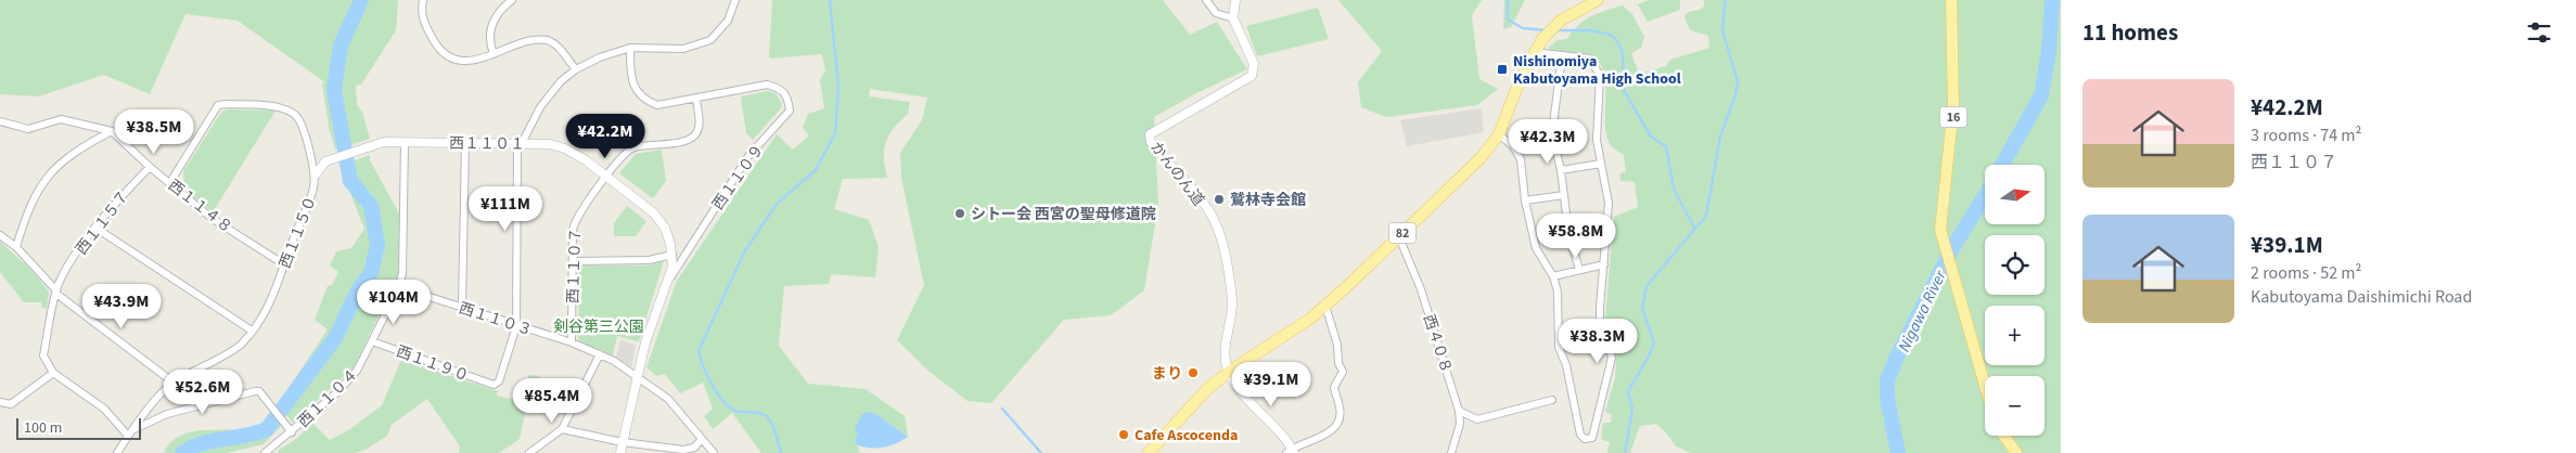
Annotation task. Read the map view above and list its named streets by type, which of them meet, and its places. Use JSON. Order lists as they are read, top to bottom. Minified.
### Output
{"streets":{"main road":["16","82"],"street":["西１１０１","かんのん道","西１１０９","西１１４８","西１１５７","西１１５０","西１１０７","西１１０３","西４０８","西１１９０","西１１０４"]},"crossings":[["西１１０１","西１１０９"],["西１１０１","西１１５０"],["西１１０１","西１１０７"],["西１１０１","西１１０３"],["西１１０１","西１１０４"],["かんのん道","82"],["西１１０９","西１１０７"],["西１１４８","西１１５７"],["西１１４８","西１１５０"],["82","西４０８"],["西１１０７","西１１０３"],["西１１０３","西１１９０"],["西１１０３","西１１０４"],["西１１９０","西１１０４"]],"water":["Nigawa River"],"parks":["剣谷第三公園"],"places":{"transit":["Nishinomiya Kabutoyama High School"],"other":["鷲林寺会館","シトー会 西宮の聖母修道院","まり","Cafe Ascocenda"]},"scale_bar":"100 m","north":"right","page":{"heading":"11 homes","list":[{"name":"¥42.2M","note":"3 rooms · 74 m² · 西１１０７"},{"name":"¥39.1M","note":"2 rooms · 52 m² · Kabutoyama Daishimichi Road"}],"price":["¥38.5M","¥42.2M","¥42.3M","¥111M","¥58.8M","¥104M","¥43.9M","¥38.3M","¥39.1M","¥52.6M","¥85.4M"],"map_buttons":["+","−"],"scale":"100 m"}}
